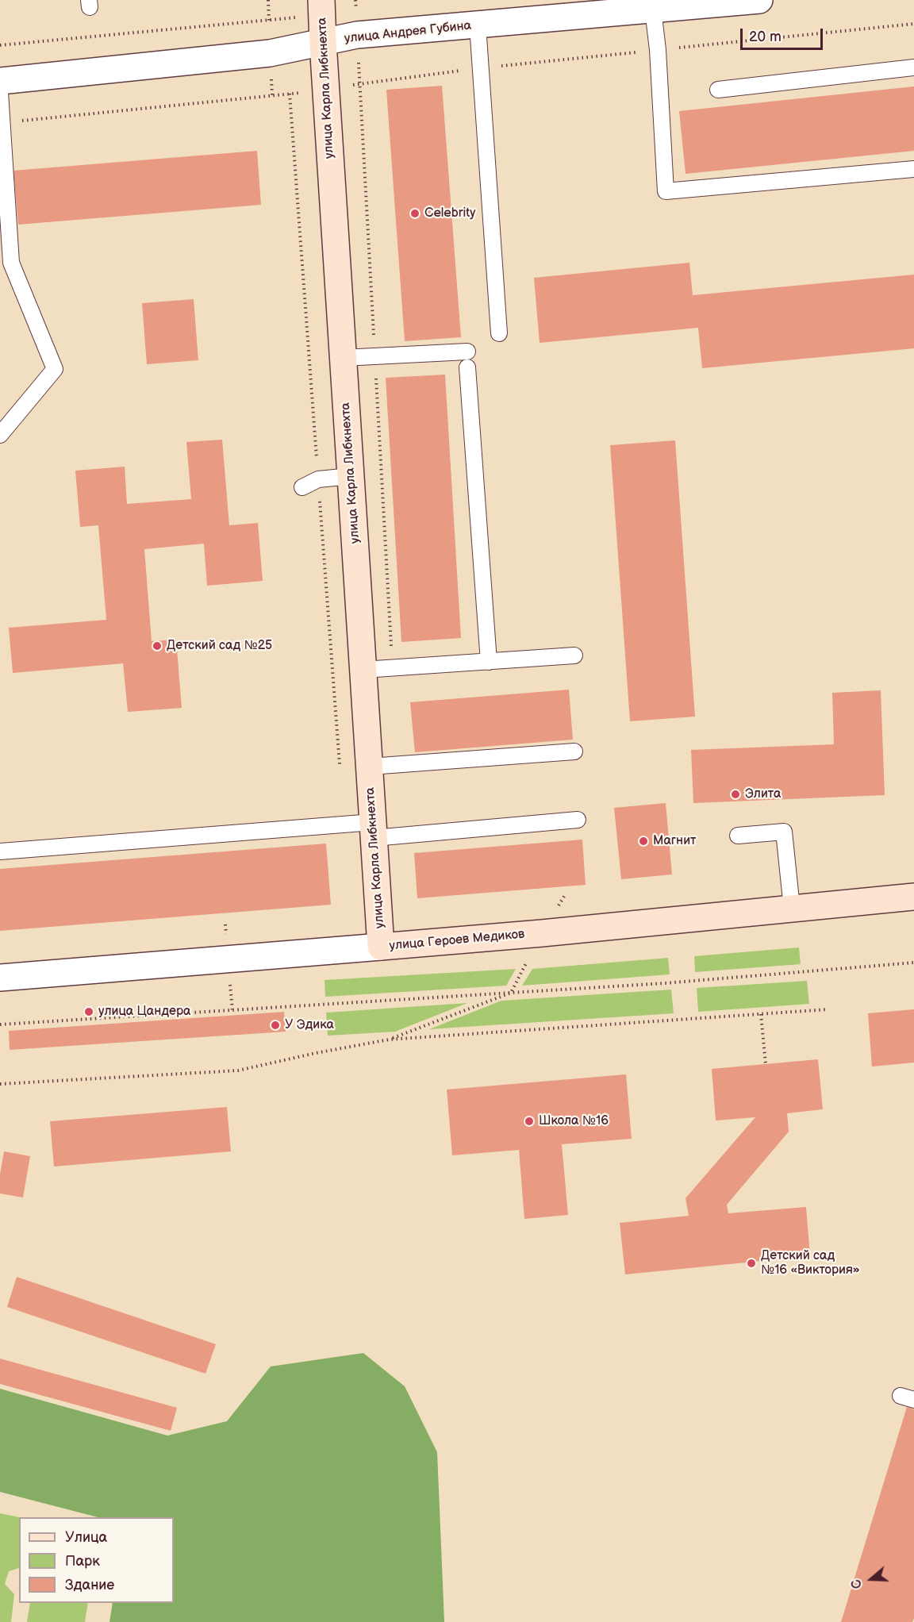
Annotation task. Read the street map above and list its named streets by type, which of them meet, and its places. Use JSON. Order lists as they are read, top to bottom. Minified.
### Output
{"streets":{"street":["улица Андрея Губина","улица Карла Либкнехта","улица Героев Медиков"]},"crossings":[["улица Андрея Губина","улица Карла Либкнехта"],["улица Карла Либкнехта","улица Героев Медиков"]],"places":["Celebrity","Детский сад №25","Элита","Магнит","улица Цандера","У Эдика","Школа №16","Детский сад №16 «Виктория»"],"legend":["Улица","Парк","Здание"],"scale_bar":"20 m","north":"left"}
